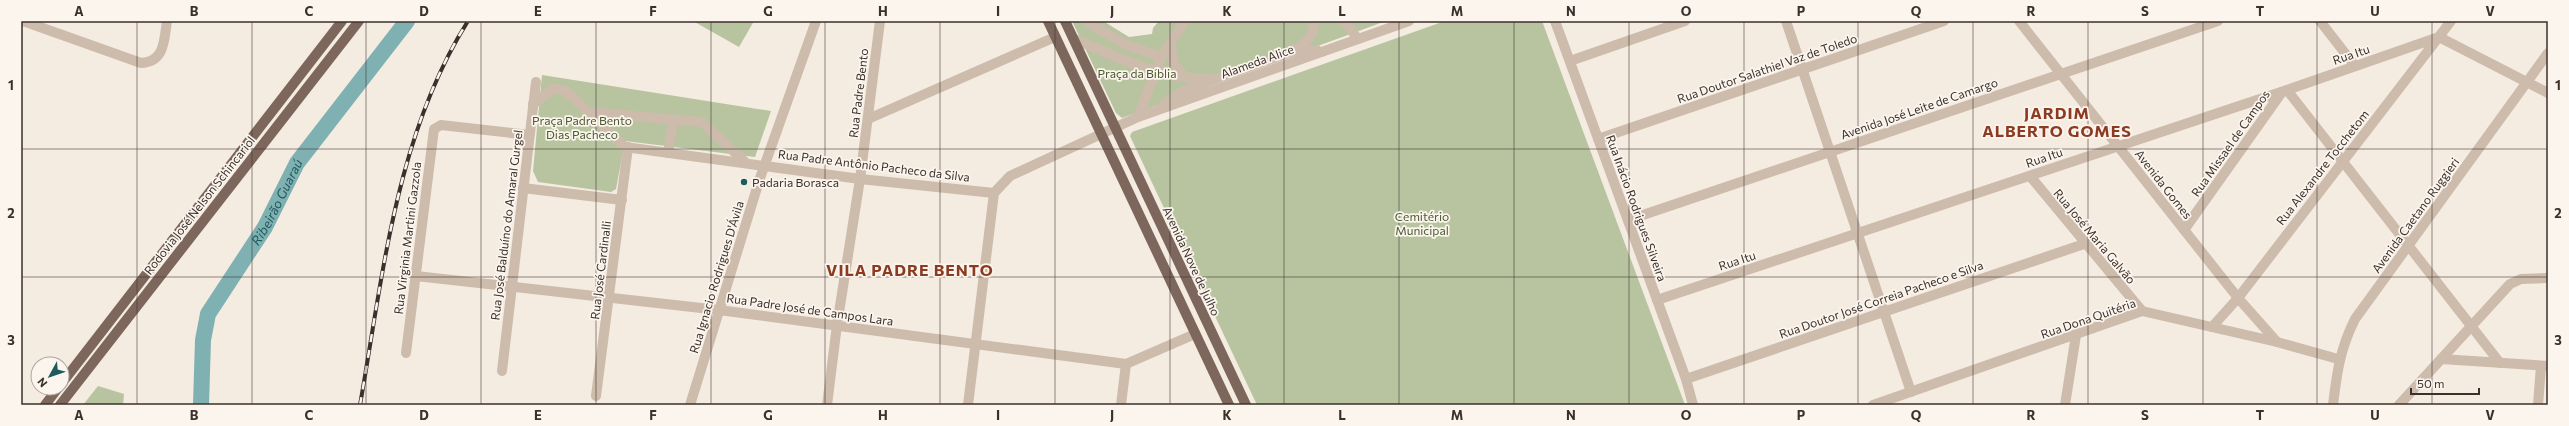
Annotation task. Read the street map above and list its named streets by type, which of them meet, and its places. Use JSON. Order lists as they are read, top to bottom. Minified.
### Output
{"streets":{"main road":["Rodovia José Nelson Schincariol","Avenida Nove de Julho"],"street":["Rua Itu","Alameda Alice","Rua Doutor Salathiel Vaz de Toledo","Rua Padre Bento","Avenida José Leite de Camargo","Rua Missael de Campos","Rua Padre Antônio Pacheco da Silva","Rua Alexandre Tocchetom","Avenida Gomes","Rua Inácio Rodrigues Silveira","Avenida Caetano Ruggieri","Rua José Balduíno do Amaral Gurgel","Rua José Maria Galvão","Rua Virginia Martini Gazzola","Rua José Cardinalli","Rua Ignacio Rodrigues D'Ávila","Rua Doutor José Correia Pacheco e Silva","Rua Padre José de Campos Lara","Rua Dona Quitéria"]},"crossings":[["Rua Itu","Rua Missael de Campos"],["Rua Itu","Rua Alexandre Tocchetom"],["Rua Itu","Avenida Gomes"],["Rua Itu","Rua Inácio Rodrigues Silveira"],["Rua Itu","Rua José Maria Galvão"],["Alameda Alice","Avenida Nove de Julho"],["Rua Doutor Salathiel Vaz de Toledo","Rua Inácio Rodrigues Silveira"],["Rua Padre Bento","Rua Padre Antônio Pacheco da Silva"],["Rua Padre Bento","Rua Padre José de Campos Lara"],["Avenida José Leite de Camargo","Avenida Gomes"],["Avenida José Leite de Camargo","Rua Inácio Rodrigues Silveira"],["Rua Missael de Campos","Avenida Gomes"],["Rua Padre Antônio Pacheco da Silva","Rua José Cardinalli"],["Rua Padre Antônio Pacheco da Silva","Rua Ignacio Rodrigues D'Ávila"],["Rua Alexandre Tocchetom","Avenida Gomes"],["Rua Alexandre Tocchetom","Rua Dona Quitéria"],["Avenida Gomes","Rua Dona Quitéria"],["Rua Inácio Rodrigues Silveira","Rua Doutor José Correia Pacheco e Silva"],["Avenida Caetano Ruggieri","Rua Dona Quitéria"],["Rua José Balduíno do Amaral Gurgel","Rua Virginia Martini Gazzola"],["Rua José Balduíno do Amaral Gurgel","Rua Padre José de Campos Lara"],["Rua José Maria Galvão","Rua Doutor José Correia Pacheco e Silva"],["Rua José Maria Galvão","Rua Dona Quitéria"],["Rua Virginia Martini Gazzola","Rua Padre José de Campos Lara"],["Rua José Cardinalli","Rua Padre José de Campos Lara"],["Rua Ignacio Rodrigues D'Ávila","Rua Padre José de Campos Lara"]],"districts":["JARDIM ALBERTO GOMES","VILA PADRE BENTO"],"water":["Ribeirão Guaraú"],"parks":["Praça da Bíblia","Praça Padre Bento Dias Pacheco","Cemitério Municipal"],"places":["Padaria Borasca"],"scale_bar":"50 m","north":"bottom left","grid":{"columns":["A","B","C","D","E","F","G","H","I","J","K","L","M","N","O","P","Q","R","S","T","U","V"],"rows":["1","2","3"]}}
